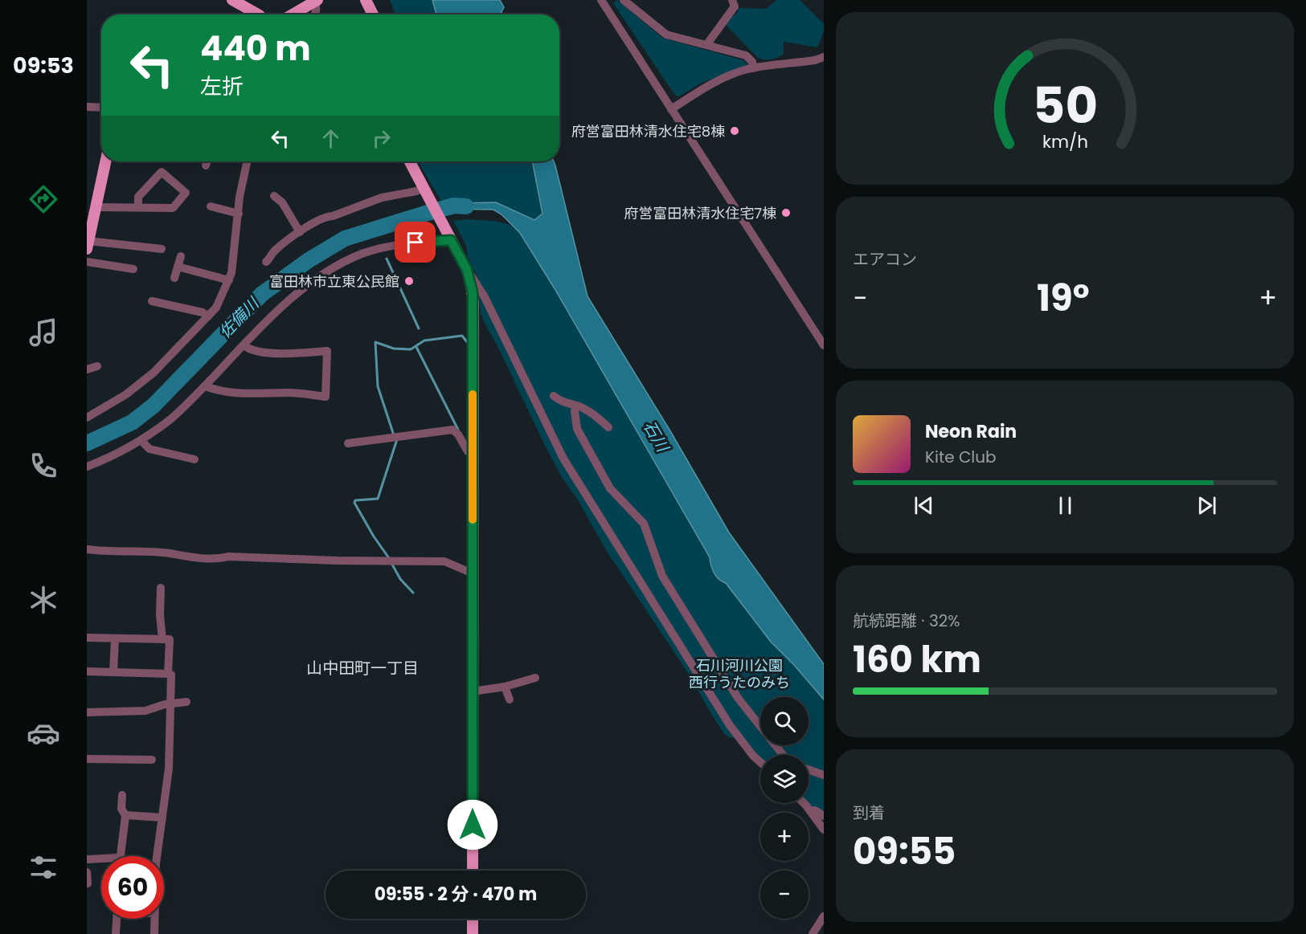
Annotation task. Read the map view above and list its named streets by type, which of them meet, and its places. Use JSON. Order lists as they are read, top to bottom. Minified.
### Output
{"districts":["山中田町一丁目"],"water":["佐備川","石川"],"parks":["石川河川公園 西行うたのみち"],"places":["府営富田林清水住宅8棟","府営富田林清水住宅7棟","富田林市立東公民館"],"page":{"tabs":"09:53","turn":["440 m","左折"],"tile":["エアコン",["航続距離 · 32%","160 km"],["到着","09:55"]],"heat":["−","19°","+"],"song":["Neon Rain","Kite Club"],"map_buttons":["+","−"],"limit":"60","trip":"09:55 · 2 分 · 470 m","gauge":["50","km/h"]}}
